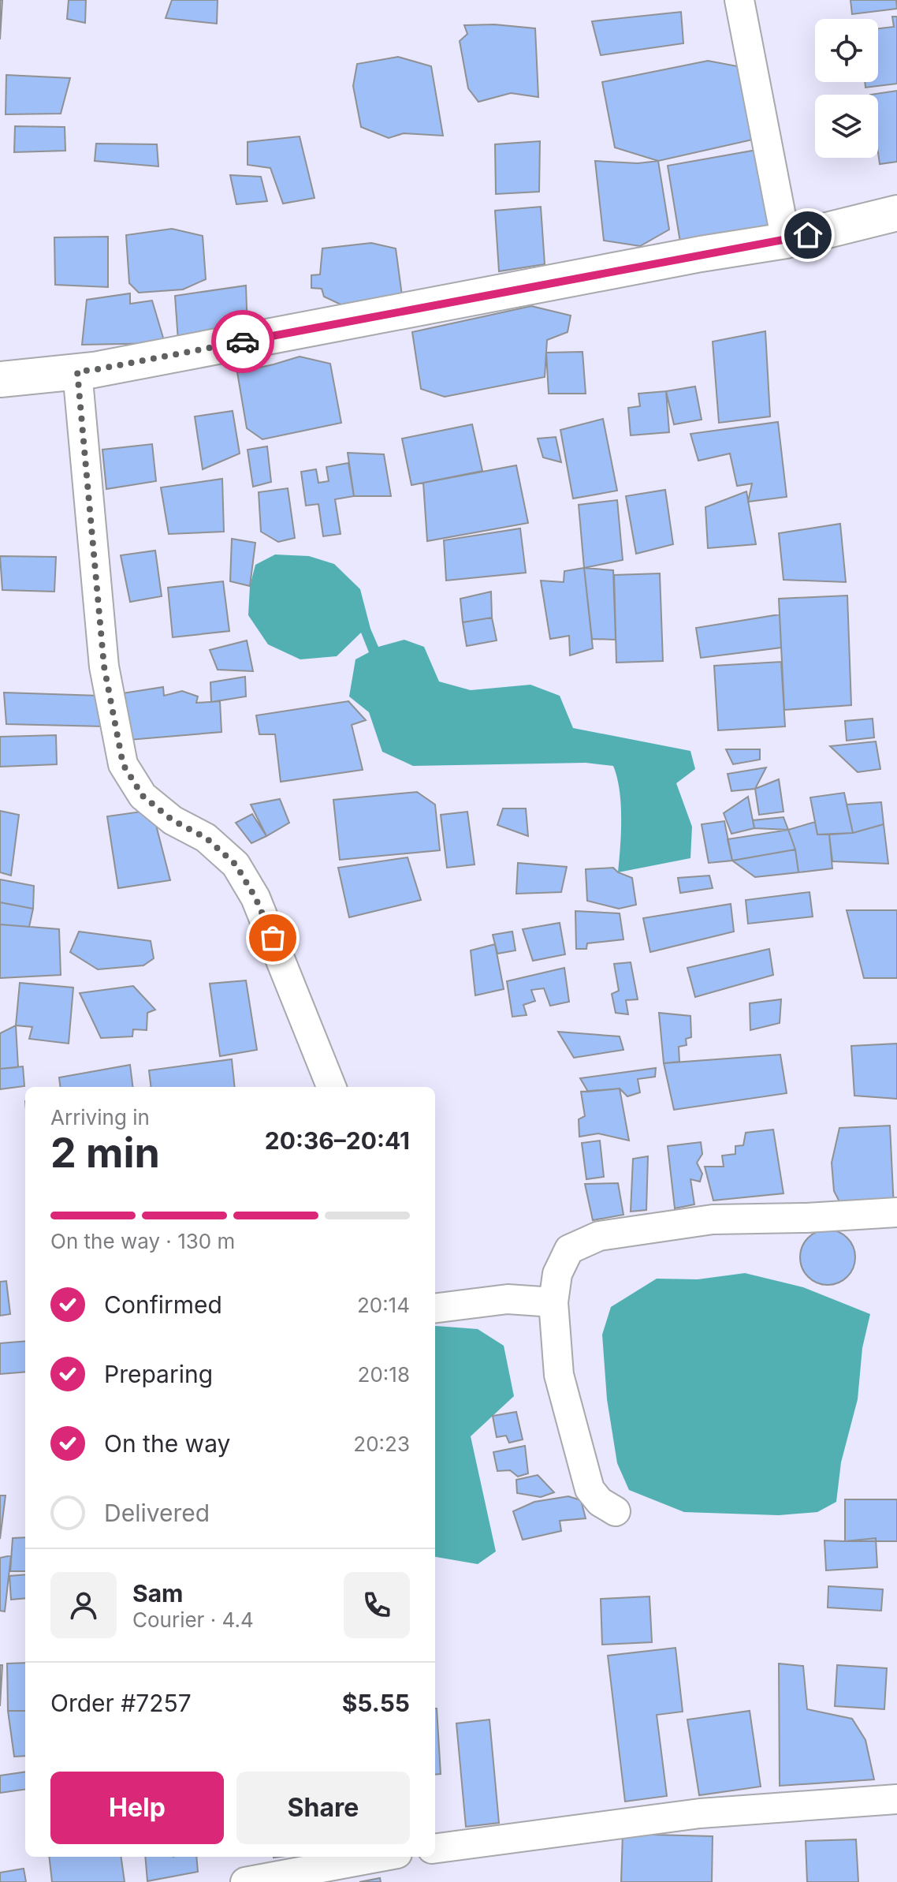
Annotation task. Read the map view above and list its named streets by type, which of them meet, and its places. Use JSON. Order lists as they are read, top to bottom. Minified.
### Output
{"page":{"heading":["2 min","Arriving in","20:36–20:41"],"panel":["Sam","Courier · 4.4","Order #7257","$5.55"],"bar":"On the way · 130 m","list":[["Confirmed","20:14"],["Preparing","20:18"],["On the way","20:23"],"Delivered"],"buttons":["Help","Share"]}}
